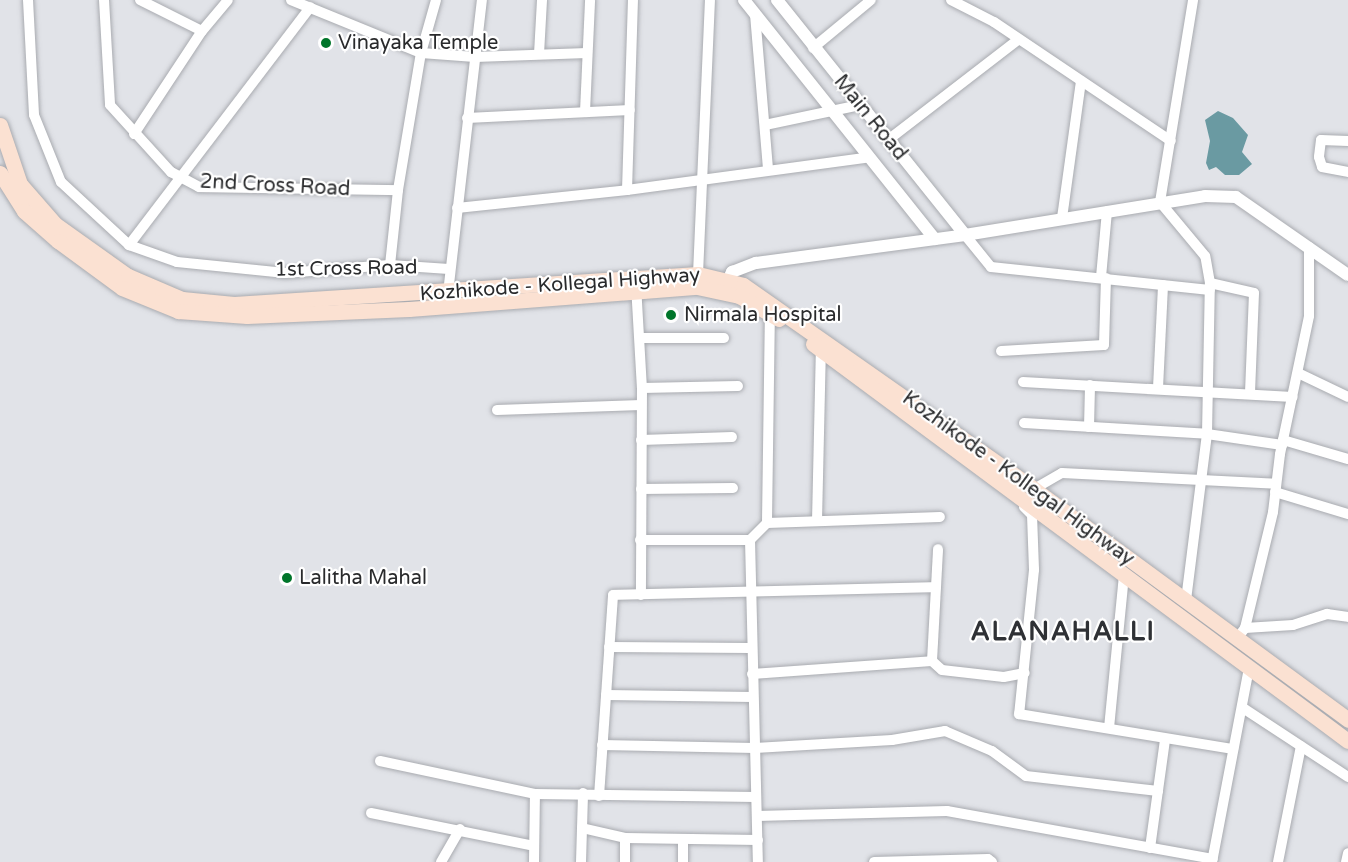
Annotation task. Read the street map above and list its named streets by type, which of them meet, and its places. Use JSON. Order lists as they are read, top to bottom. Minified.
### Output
{"streets":{"main road":["Kozhikode - Kollegal Highway"],"street":["Main Road","2nd Cross Road","1st Cross Road"]},"districts":["ALANAHALLI"],"places":["Vinayaka Temple","Nirmala Hospital","Lalitha Mahal"]}
